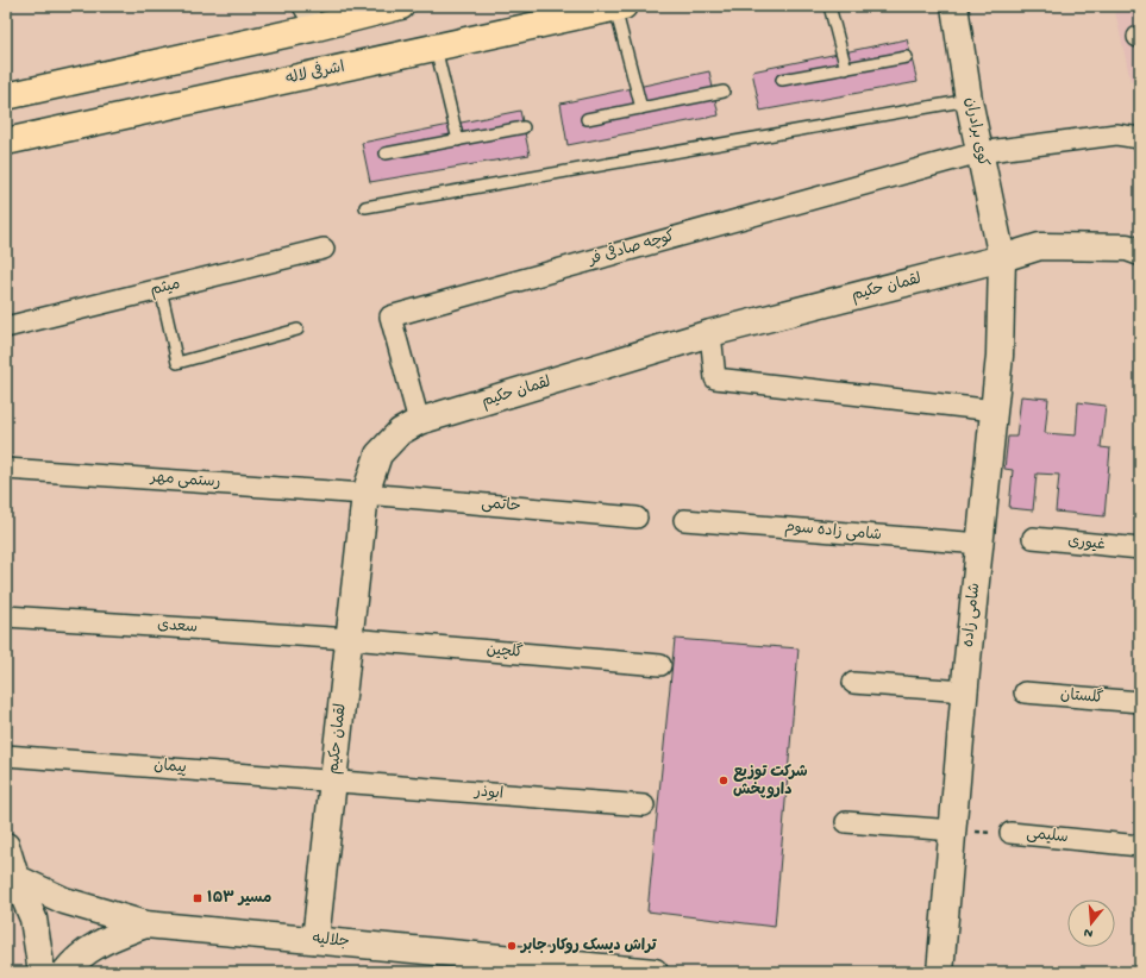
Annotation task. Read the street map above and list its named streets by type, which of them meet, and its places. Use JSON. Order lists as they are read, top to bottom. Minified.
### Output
{"streets":{"main road":["اشرفی لاله"],"street":["کوی برادران","کوچه صادقی فر","میثم","لقمان حکیم","رستمی مهر","حاتمی","شامی زاده سوم","غیوری","شامی زاده","سعدی","گلچین","گلستان","پیمان","ابوذر","سلیمی","جلالیه"]},"crossings":[["کوی برادران","کوچه صادقی فر"],["کوی برادران","لقمان حکیم"],["کوی برادران","شامی زاده"],["کوچه صادقی فر","لقمان حکیم"],["لقمان حکیم","رستمی مهر"],["لقمان حکیم","حاتمی"],["لقمان حکیم","شامی زاده"],["لقمان حکیم","سعدی"],["لقمان حکیم","گلچین"],["لقمان حکیم","پیمان"],["لقمان حکیم","ابوذر"],["لقمان حکیم","جلالیه"],["رستمی مهر","حاتمی"],["شامی زاده سوم","شامی زاده"],["شامی زاده","سلیمی"],["سعدی","گلچین"],["پیمان","ابوذر"]],"places":{"other":["شرکت توزیع داروپخش","تراش دیسک روکار جابر"],"transit":["مسیر ۱۵۳"]},"north":"bottom"}
